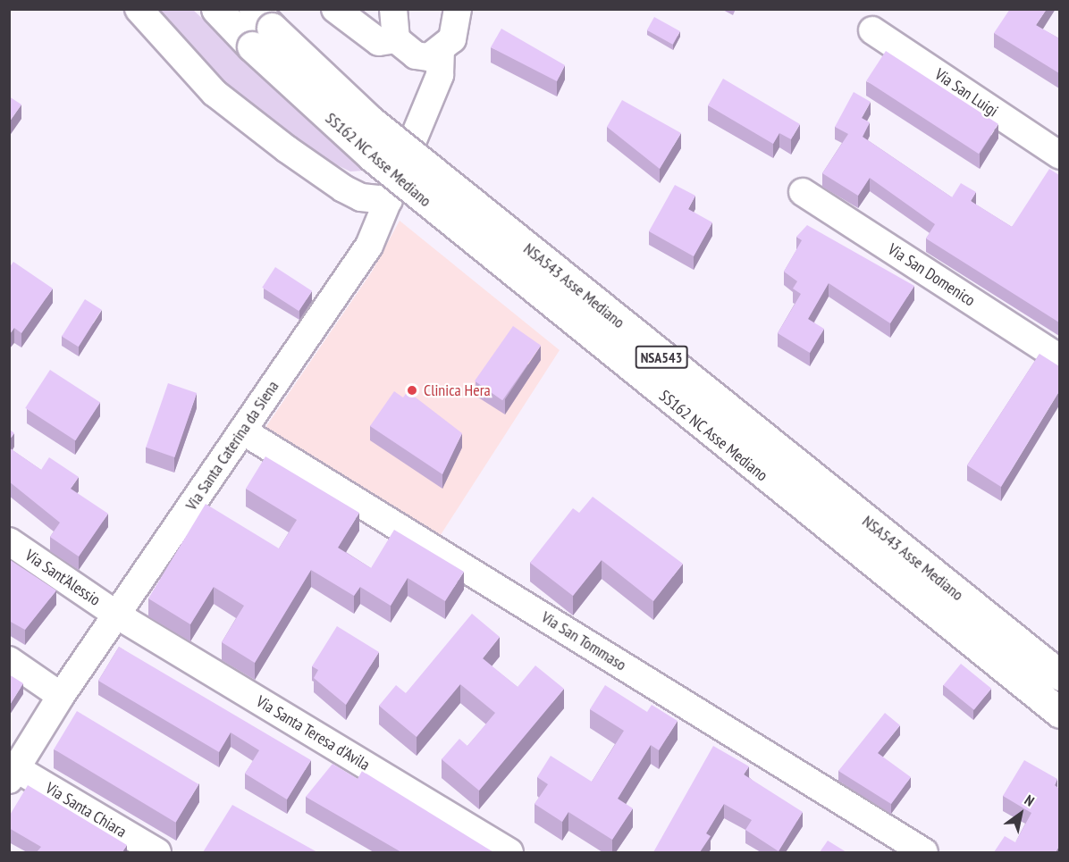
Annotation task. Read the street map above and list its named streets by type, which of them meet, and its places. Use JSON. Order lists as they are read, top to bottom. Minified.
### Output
{"streets":{"highway":["SS162 NC Asse Mediano","NSA543 Asse Mediano","NSA543"],"street":["Via San Luigi","Via San Domenico","Via Santa Caterina da Siena","Via Sant'Alessio","Via San Tommaso","Via Santa Teresa d'Avila","Via Santa Chiara"]},"crossings":[["SS162 NC Asse Mediano","NSA543 Asse Mediano"],["Via Santa Caterina da Siena","Via Sant'Alessio"],["Via Santa Caterina da Siena","Via San Tommaso"],["Via Santa Caterina da Siena","Via Santa Teresa d'Avila"],["Via Santa Caterina da Siena","Via Santa Chiara"],["Via Sant'Alessio","Via Santa Teresa d'Avila"]],"places":["Clinica Hera"],"north":"top right"}
